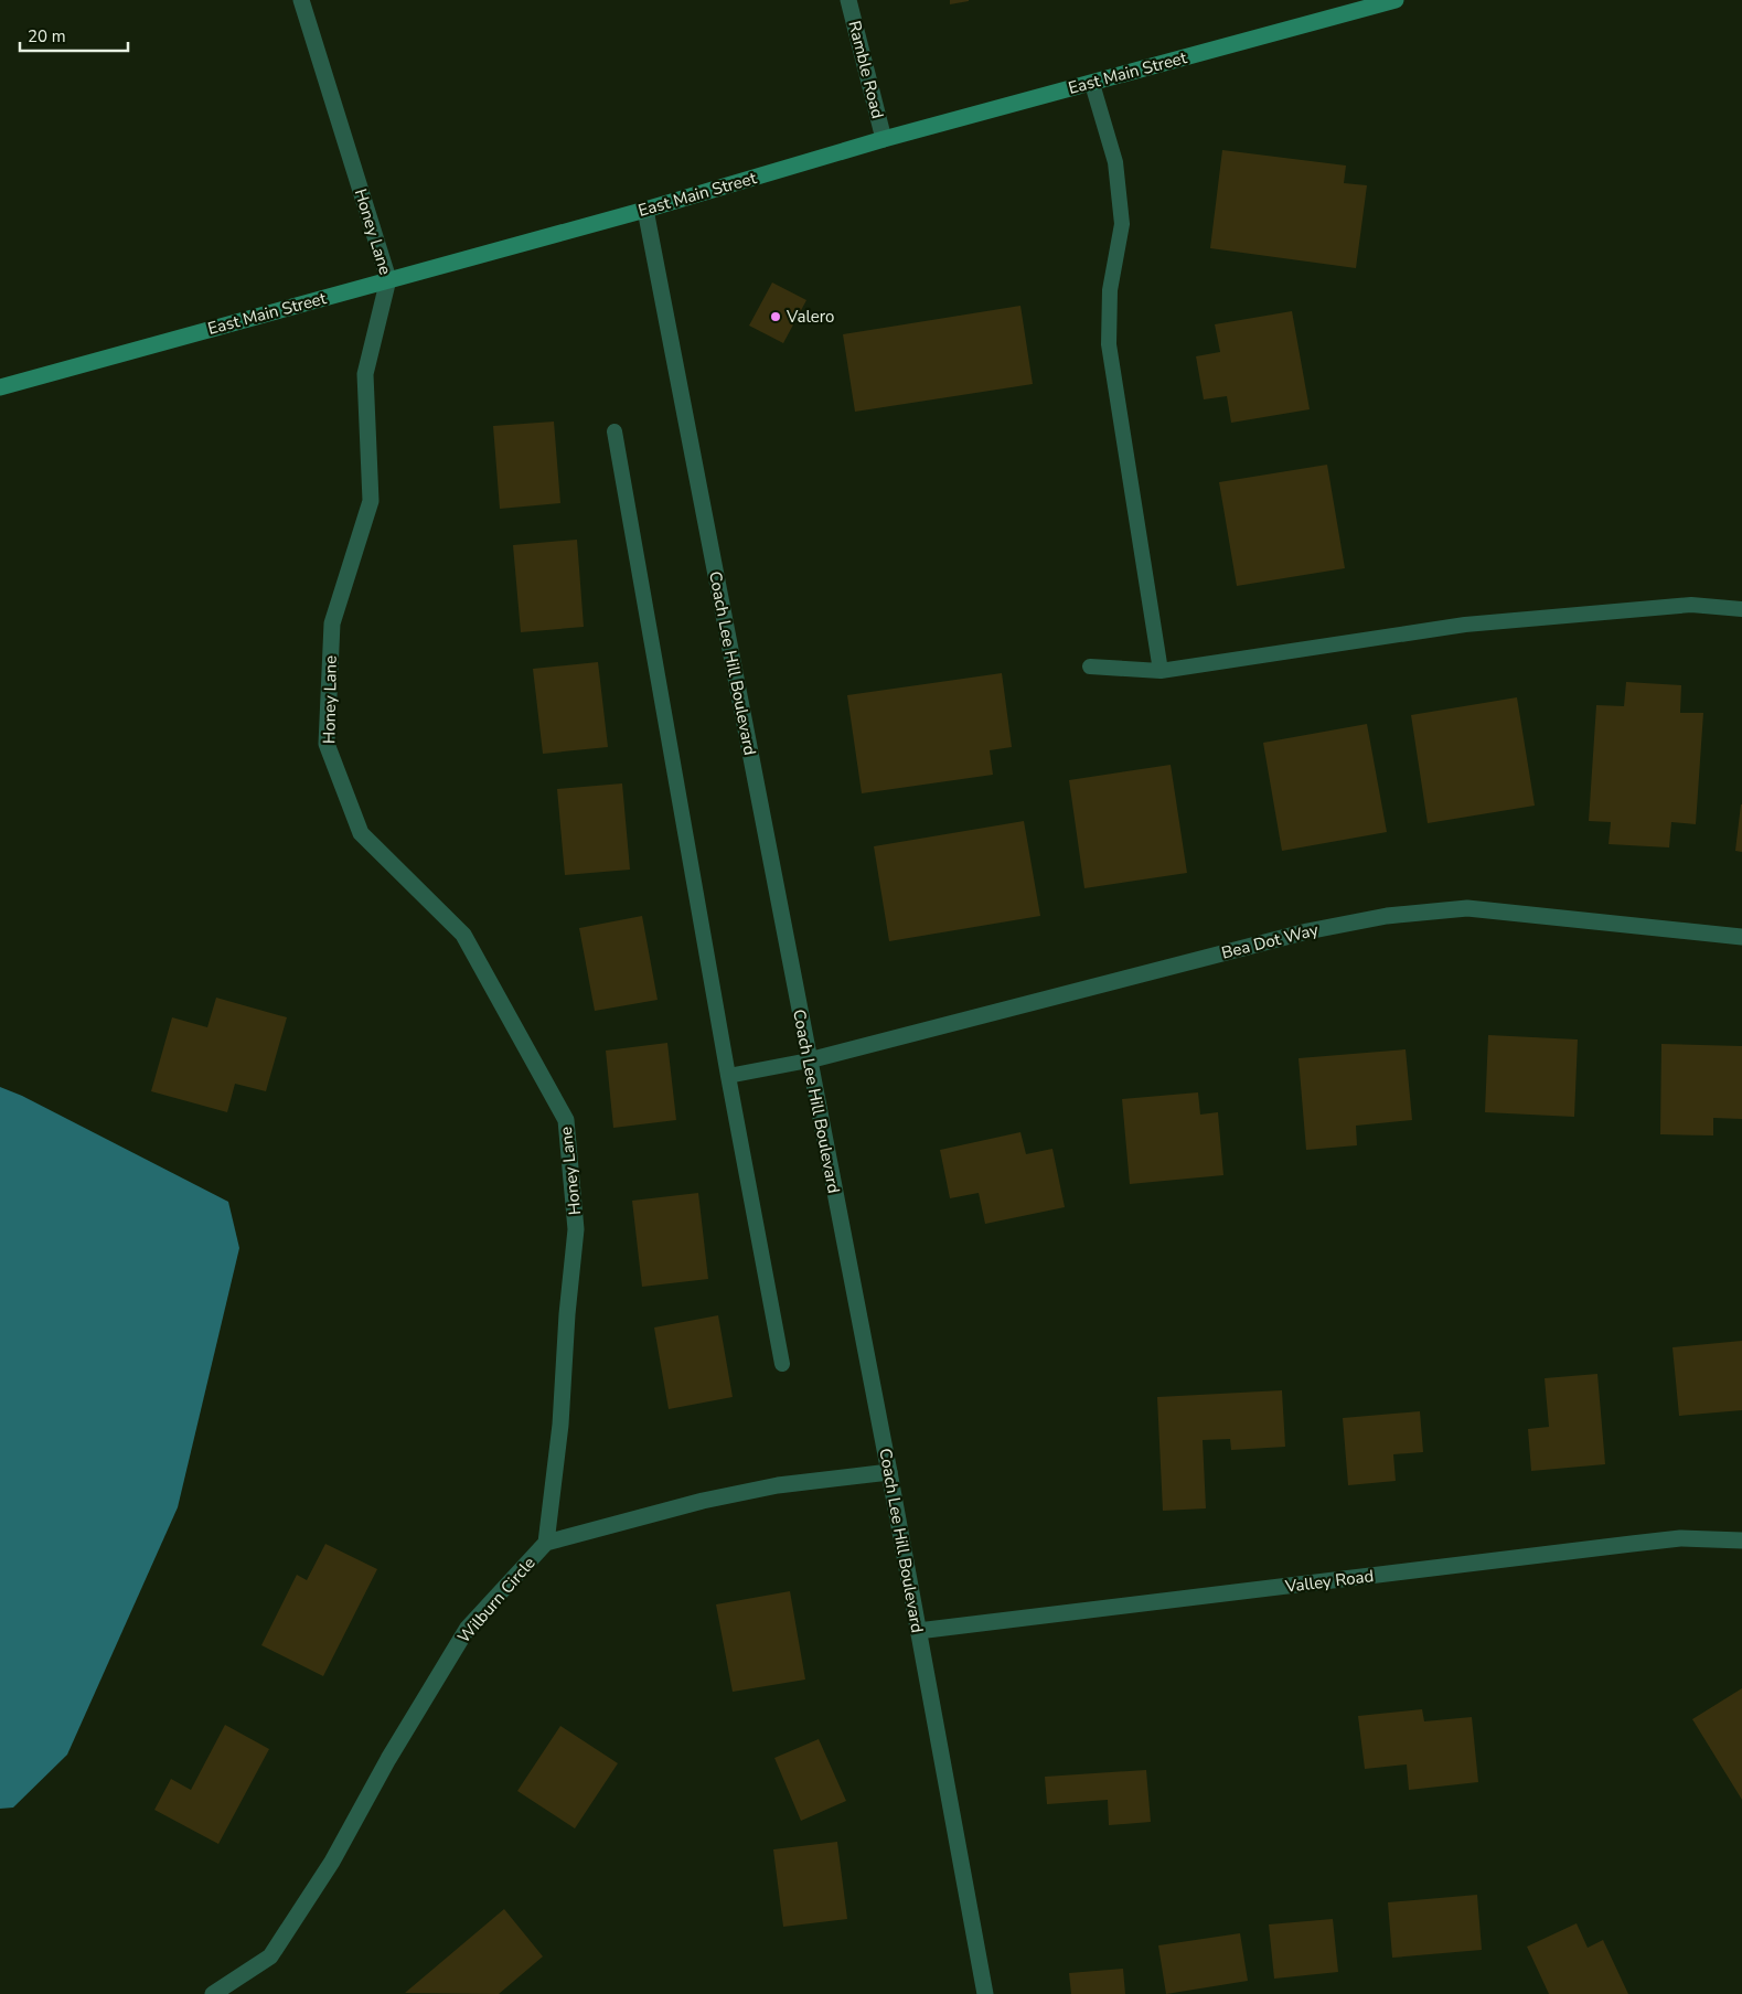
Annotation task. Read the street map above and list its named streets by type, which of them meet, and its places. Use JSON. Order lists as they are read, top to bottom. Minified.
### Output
{"streets":{"main road":["East Main Street"],"street":["Ramble Road","Honey Lane","Coach Lee Hill Boulevard","Bea Dot Way","Valley Road","Wilburn Circle"]},"crossings":[["Ramble Road","East Main Street"],["East Main Street","Honey Lane"],["East Main Street","Coach Lee Hill Boulevard"],["Honey Lane","Wilburn Circle"],["Coach Lee Hill Boulevard","Bea Dot Way"],["Coach Lee Hill Boulevard","Valley Road"],["Coach Lee Hill Boulevard","Wilburn Circle"]],"places":["Valero"],"scale_bar":"20 m"}
